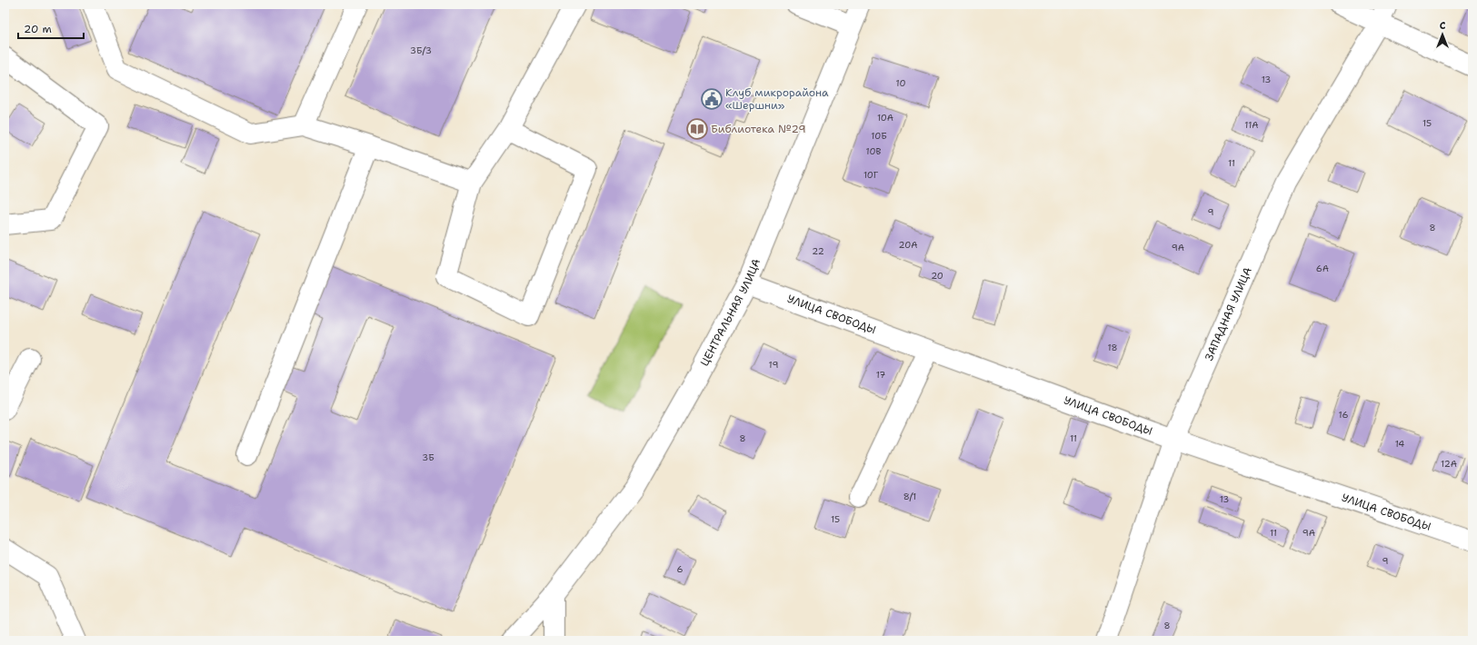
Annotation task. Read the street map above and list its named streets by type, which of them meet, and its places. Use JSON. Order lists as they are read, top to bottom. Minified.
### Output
{"streets":{"street":["ЦЕНТРАЛЬНАЯ УЛИЦА","УЛИЦА СВОБОДЫ","ЗАПАДНАЯ УЛИЦА"]},"crossings":[["ЦЕНТРАЛЬНАЯ УЛИЦА","УЛИЦА СВОБОДЫ"],["УЛИЦА СВОБОДЫ","ЗАПАДНАЯ УЛИЦА"]],"places":{"public building":["Клуб микрорайона «Шершни»"],"library":["Библиотека №29"]},"house_numbers":["3Б/3","13","10","10А","15","11А","10Б","10В","11","10Г","9","8","20А","9А","22","6А","20","18","19","17","16","8","11","14","3Б","12А","8/1","13","15","11","9А","9","6","8"],"scale_bar":"20 m","north":"top"}
